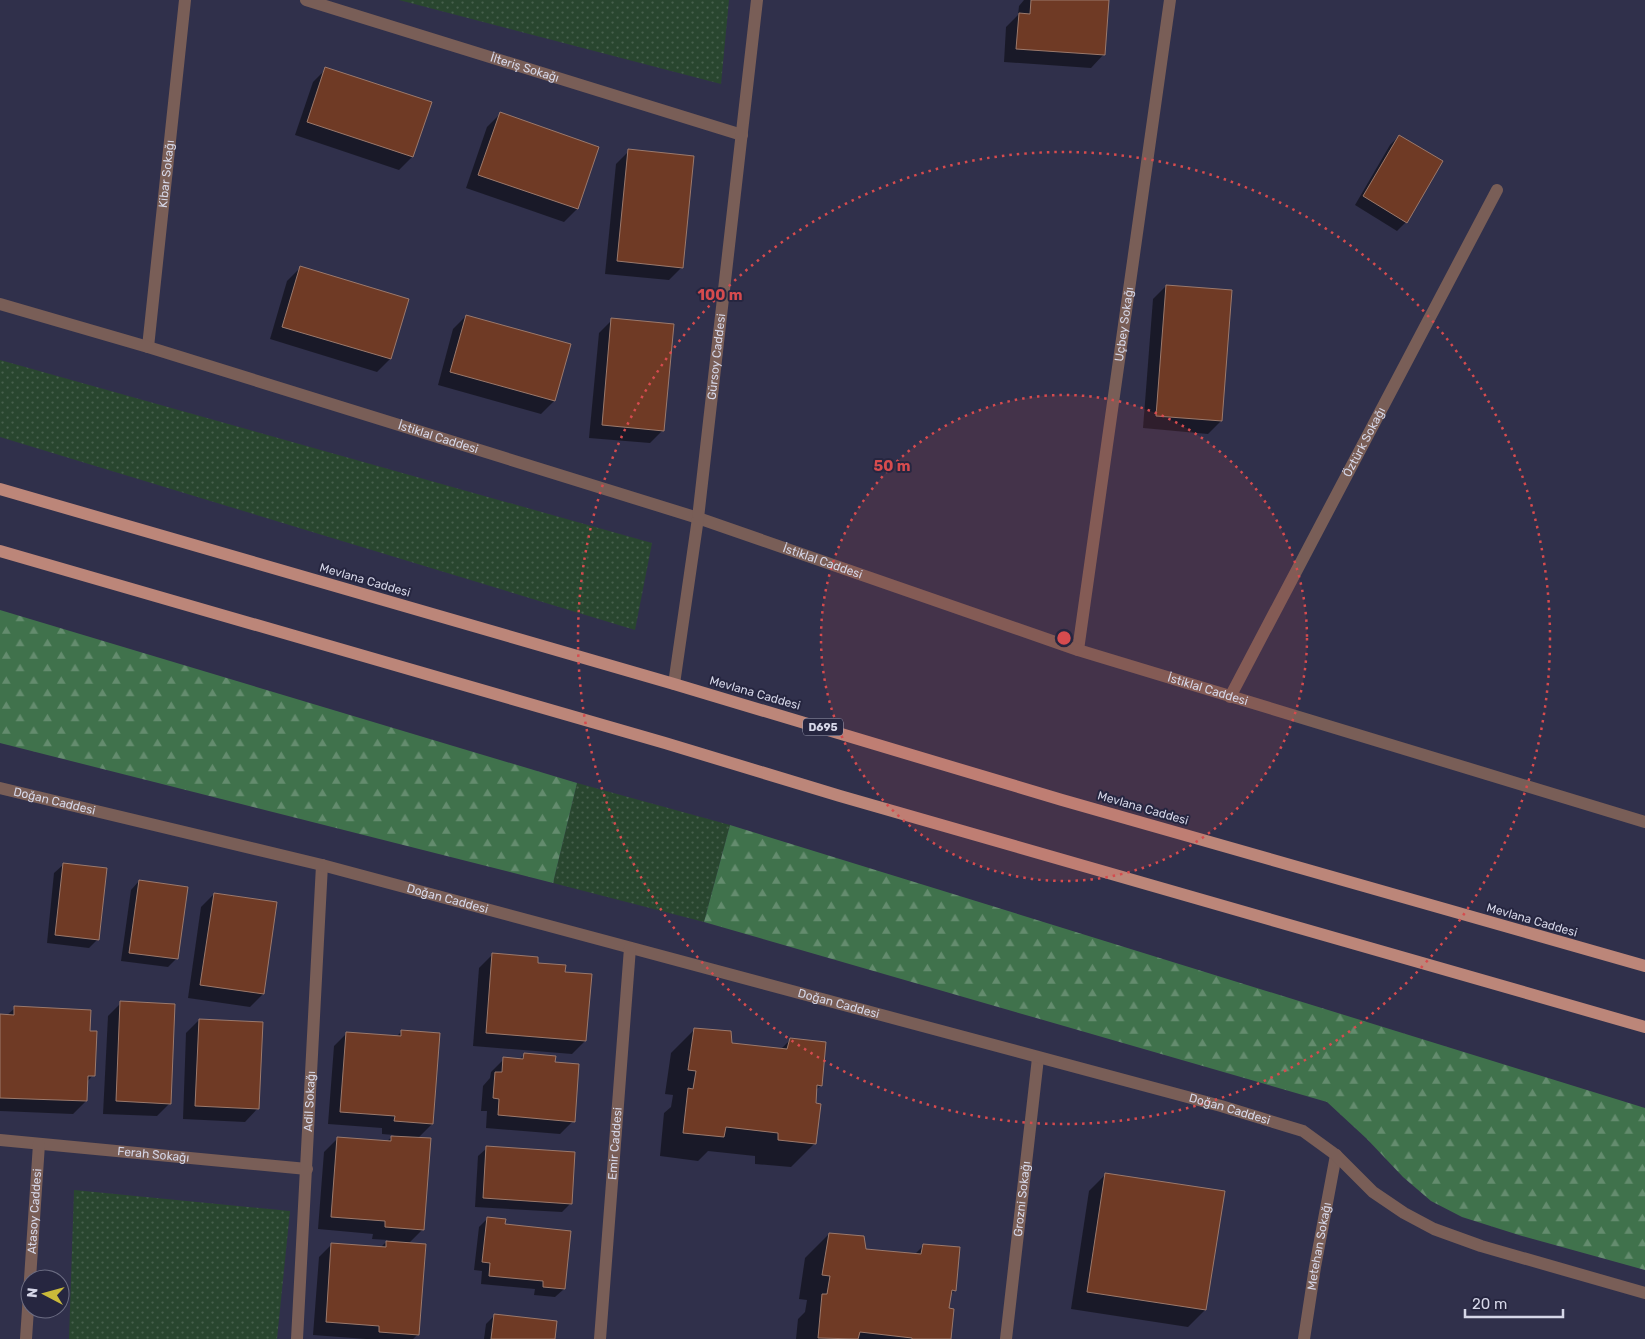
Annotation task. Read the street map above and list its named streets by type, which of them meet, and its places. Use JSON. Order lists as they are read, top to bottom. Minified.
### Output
{"streets":{"main road":["Mevlana Caddesi","D695"],"street":["İlteriş Sokağı","Kibar Sokağı","Uçbey Sokağı","Gürsoy Caddesi","İstiklal Caddesi","Öztürk Sokağı","Doğan Caddesi","Adil Sokağı","Emir Caddesi","Ferah Sokağı","Grozni Sokağı","Atasoy Caddesi","Metehan Sokağı"]},"crossings":[["İlteriş Sokağı","Gürsoy Caddesi"],["Kibar Sokağı","İstiklal Caddesi"],["Uçbey Sokağı","İstiklal Caddesi"],["Gürsoy Caddesi","İstiklal Caddesi"],["Gürsoy Caddesi","Mevlana Caddesi"],["İstiklal Caddesi","Öztürk Sokağı"],["Doğan Caddesi","Adil Sokağı"],["Doğan Caddesi","Emir Caddesi"],["Doğan Caddesi","Grozni Sokağı"],["Doğan Caddesi","Metehan Sokağı"],["Adil Sokağı","Ferah Sokağı"],["Ferah Sokağı","Atasoy Caddesi"]],"scale_bar":"20 m","north":"left","rings":["100 m","50 m"]}
